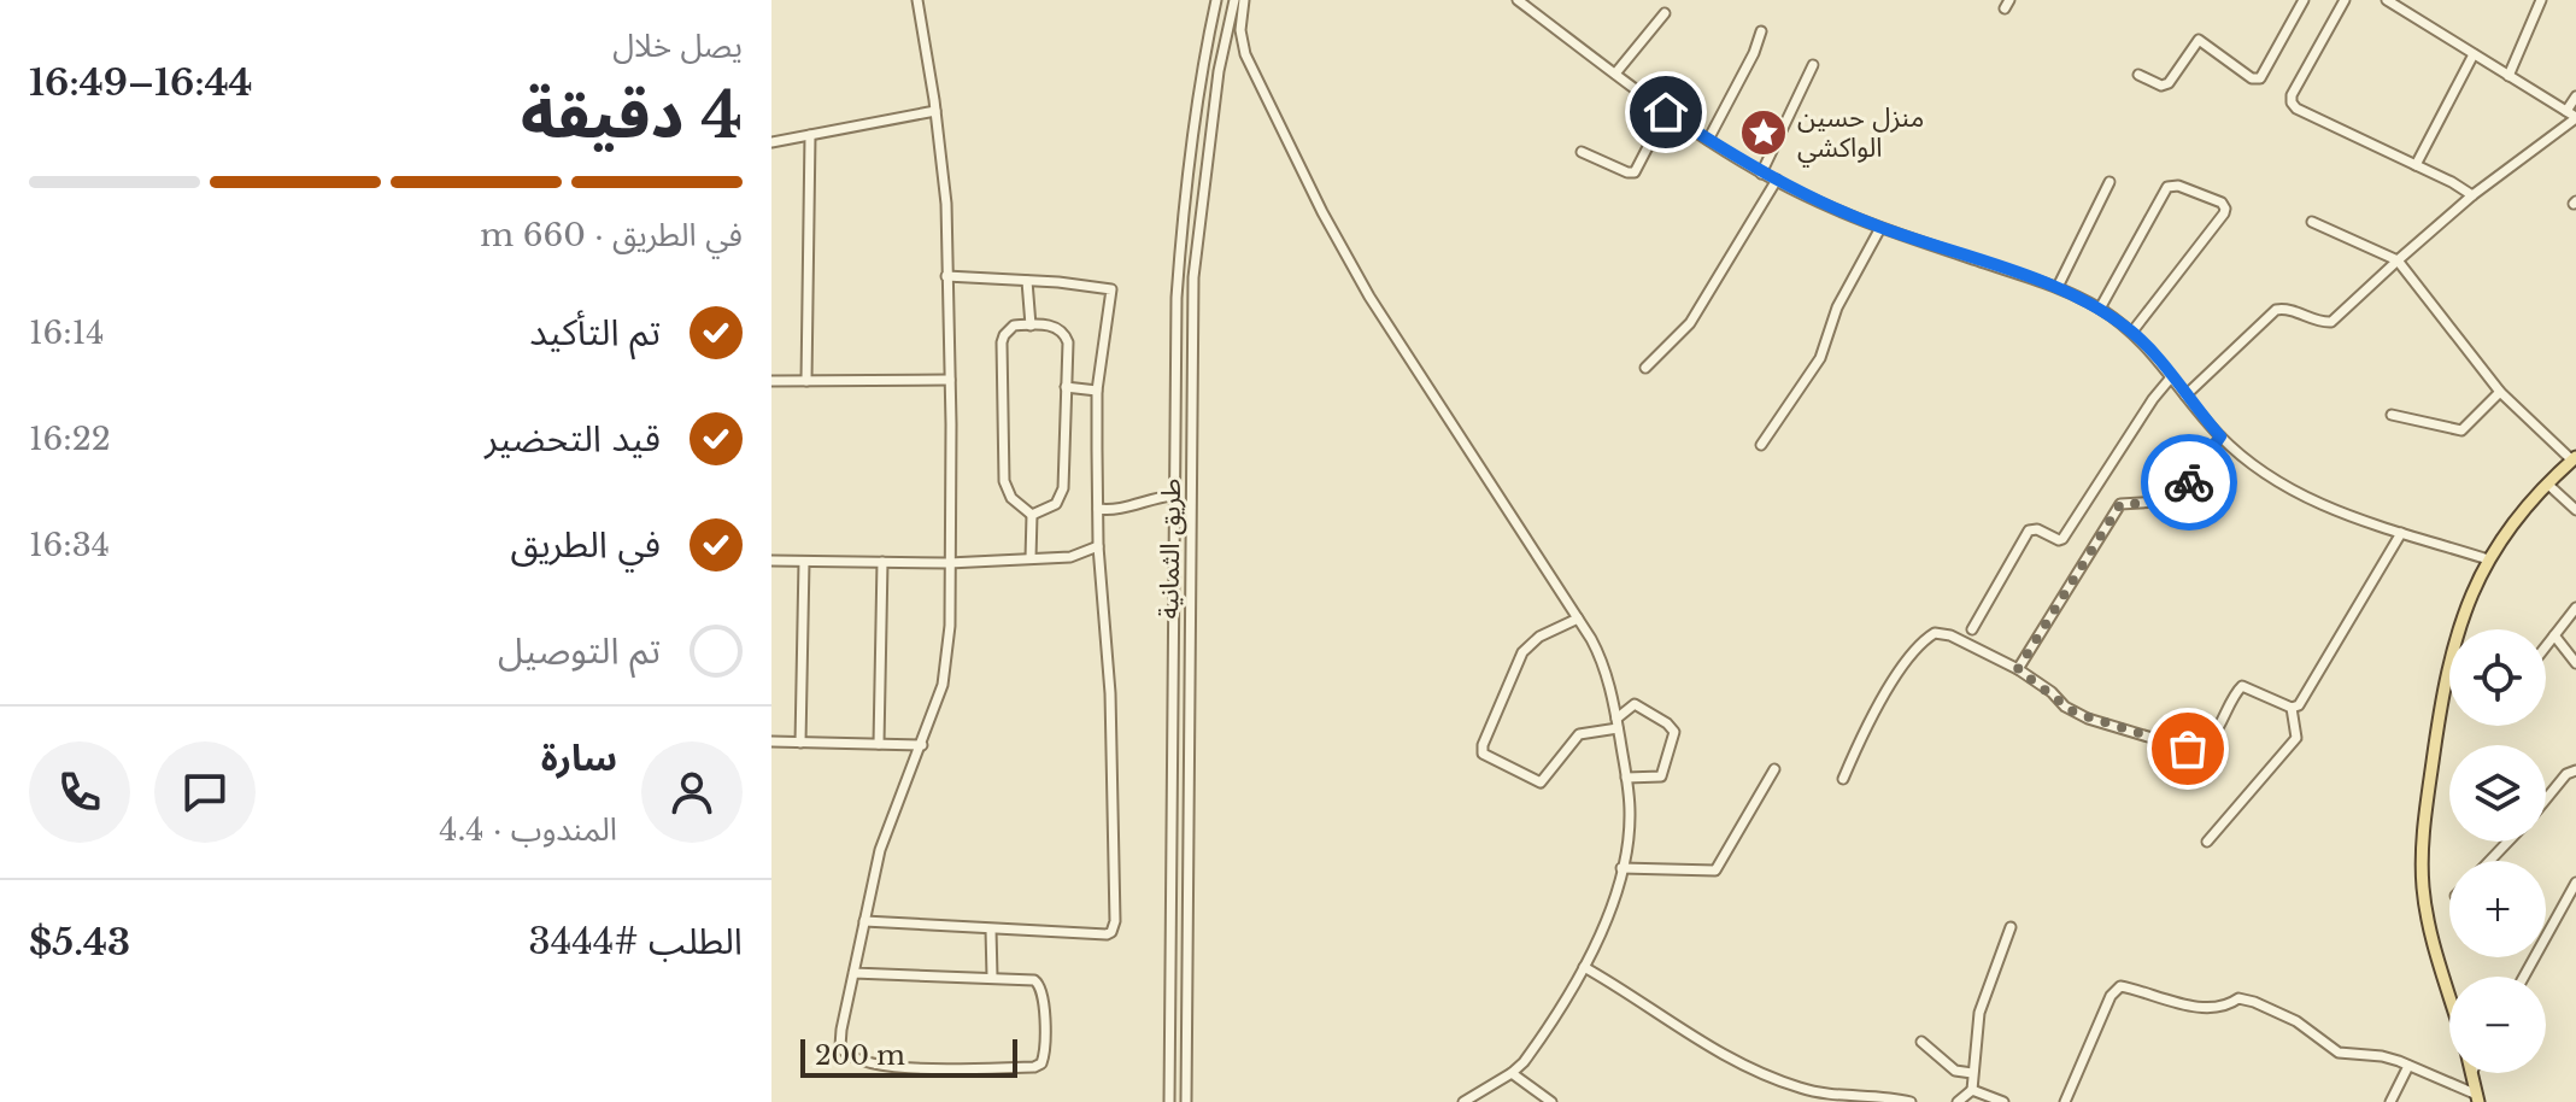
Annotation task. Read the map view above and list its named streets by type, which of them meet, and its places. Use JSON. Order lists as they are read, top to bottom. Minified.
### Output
{"streets":{"street":["طريق الثمانية"]},"places":{"place":["منزل حسين الواكشي"]},"scale_bar":"200 m","page":{"heading":["4 دقيقة","يصل خلال","16:44–16:49"],"panel":["سارة","المندوب · 4.4","الطلب #3444","$5.43"],"bar":"في الطريق · 660 m","list":[["تم التأكيد","16:14"],["قيد التحضير","16:22"],["في الطريق","16:34"],"تم التوصيل"],"map_buttons":["+","−"],"scale":"200 m"}}
